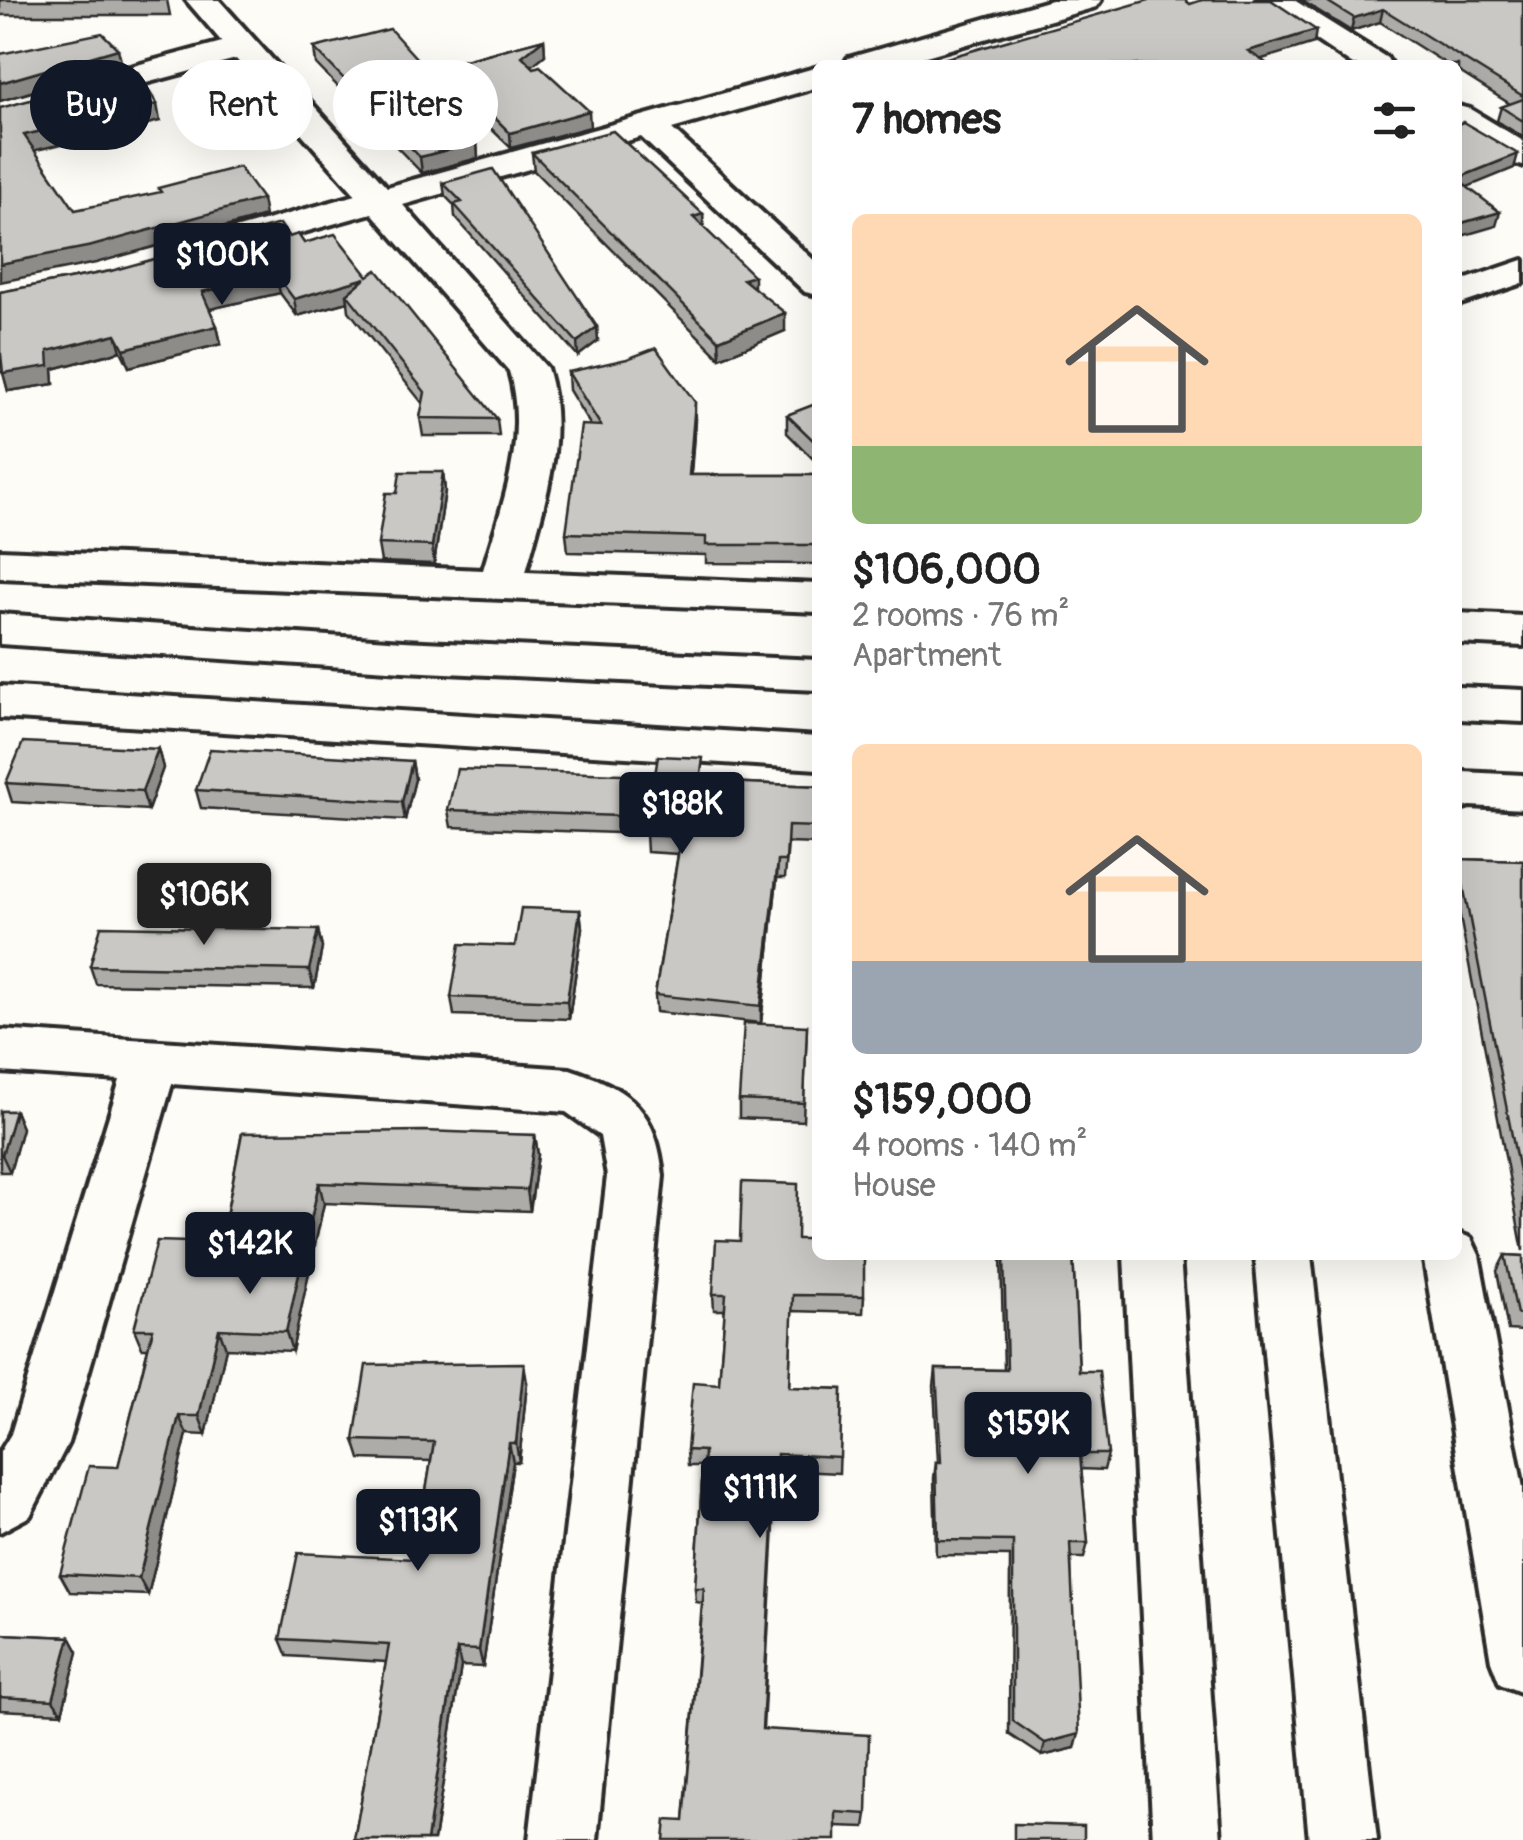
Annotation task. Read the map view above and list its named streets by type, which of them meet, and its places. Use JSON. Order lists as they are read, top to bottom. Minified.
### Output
{"page":{"chip":["Buy","Rent","Filters"],"heading":"7 homes","list":[{"name":"$106,000","note":"2 rooms · 76 m² · Apartment"},{"name":"$159,000","note":"4 rooms · 140 m² · House"}],"price":["$100K","$188K","$106K","$142K","$159K","$111K","$113K"]}}
